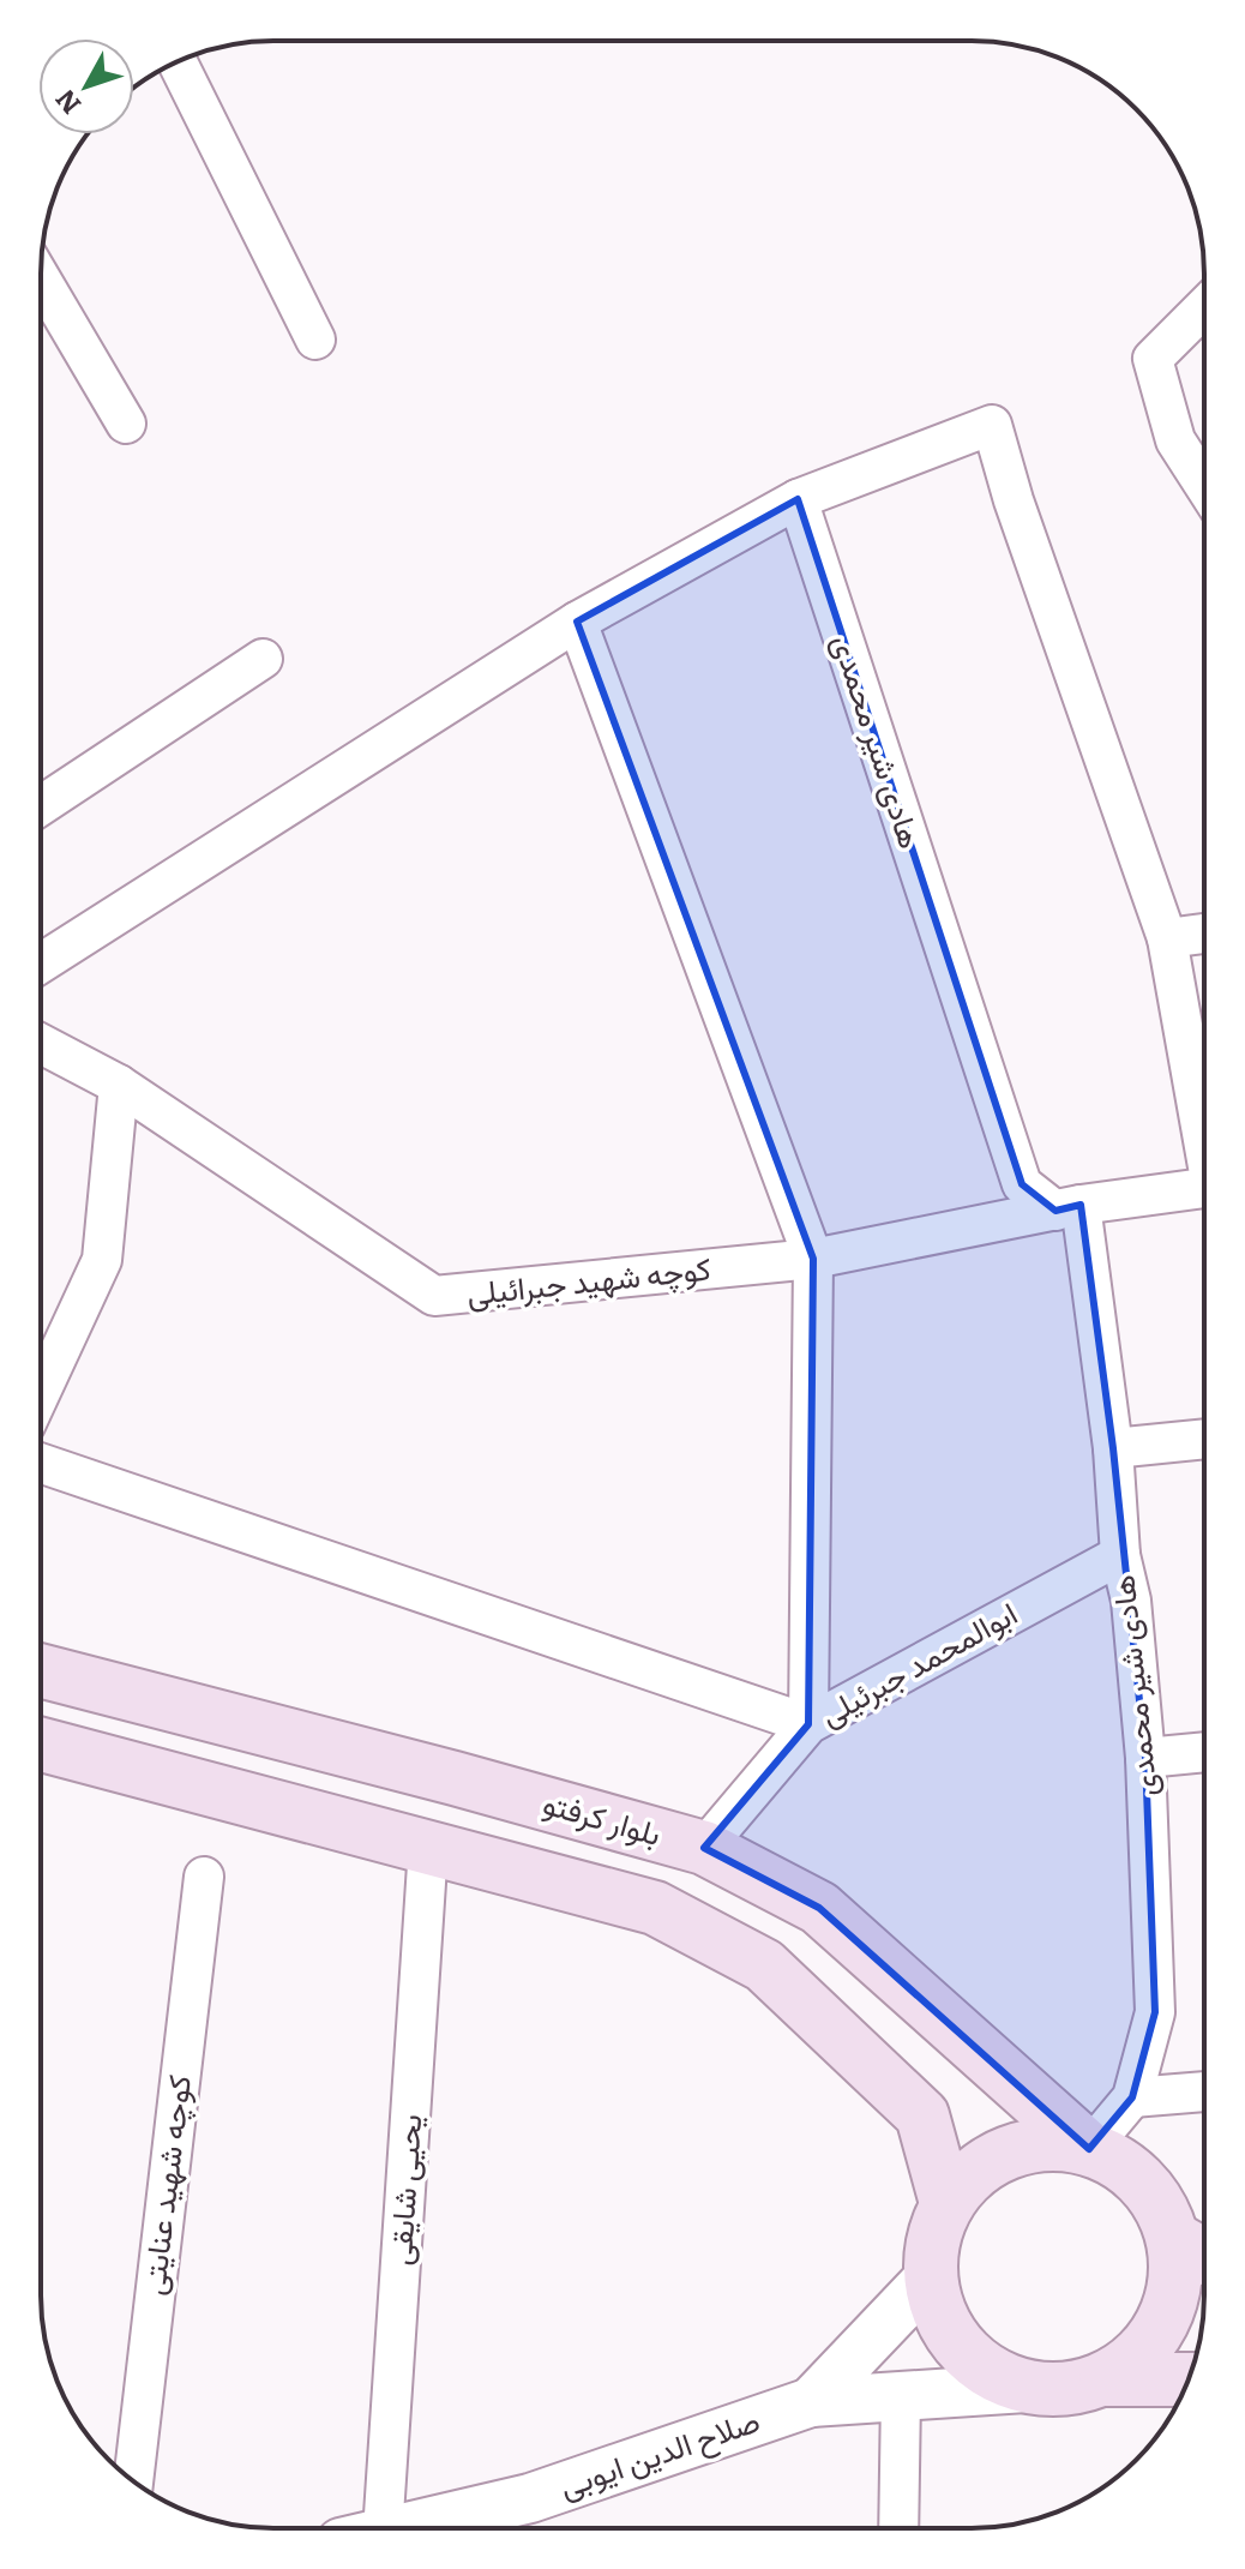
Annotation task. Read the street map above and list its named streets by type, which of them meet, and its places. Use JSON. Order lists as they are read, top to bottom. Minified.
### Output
{"streets":{"main road":["بلوار کرفتو"],"street":["هادی شیر محمدی","کوچه شهید جبرائیلی","ابوالمحمد جبرئیلی","کوچه شهید عنایتی","یحیی شایقی","صلاح الدین ایوبی"]},"crossings":[["هادی شیر محمدی","کوچه شهید جبرائیلی"],["هادی شیر محمدی","ابوالمحمد جبرئیلی"],["هادی شیر محمدی","بلوار کرفتو"],["ابوالمحمد جبرئیلی","بلوار کرفتو"]],"north":"bottom left"}
